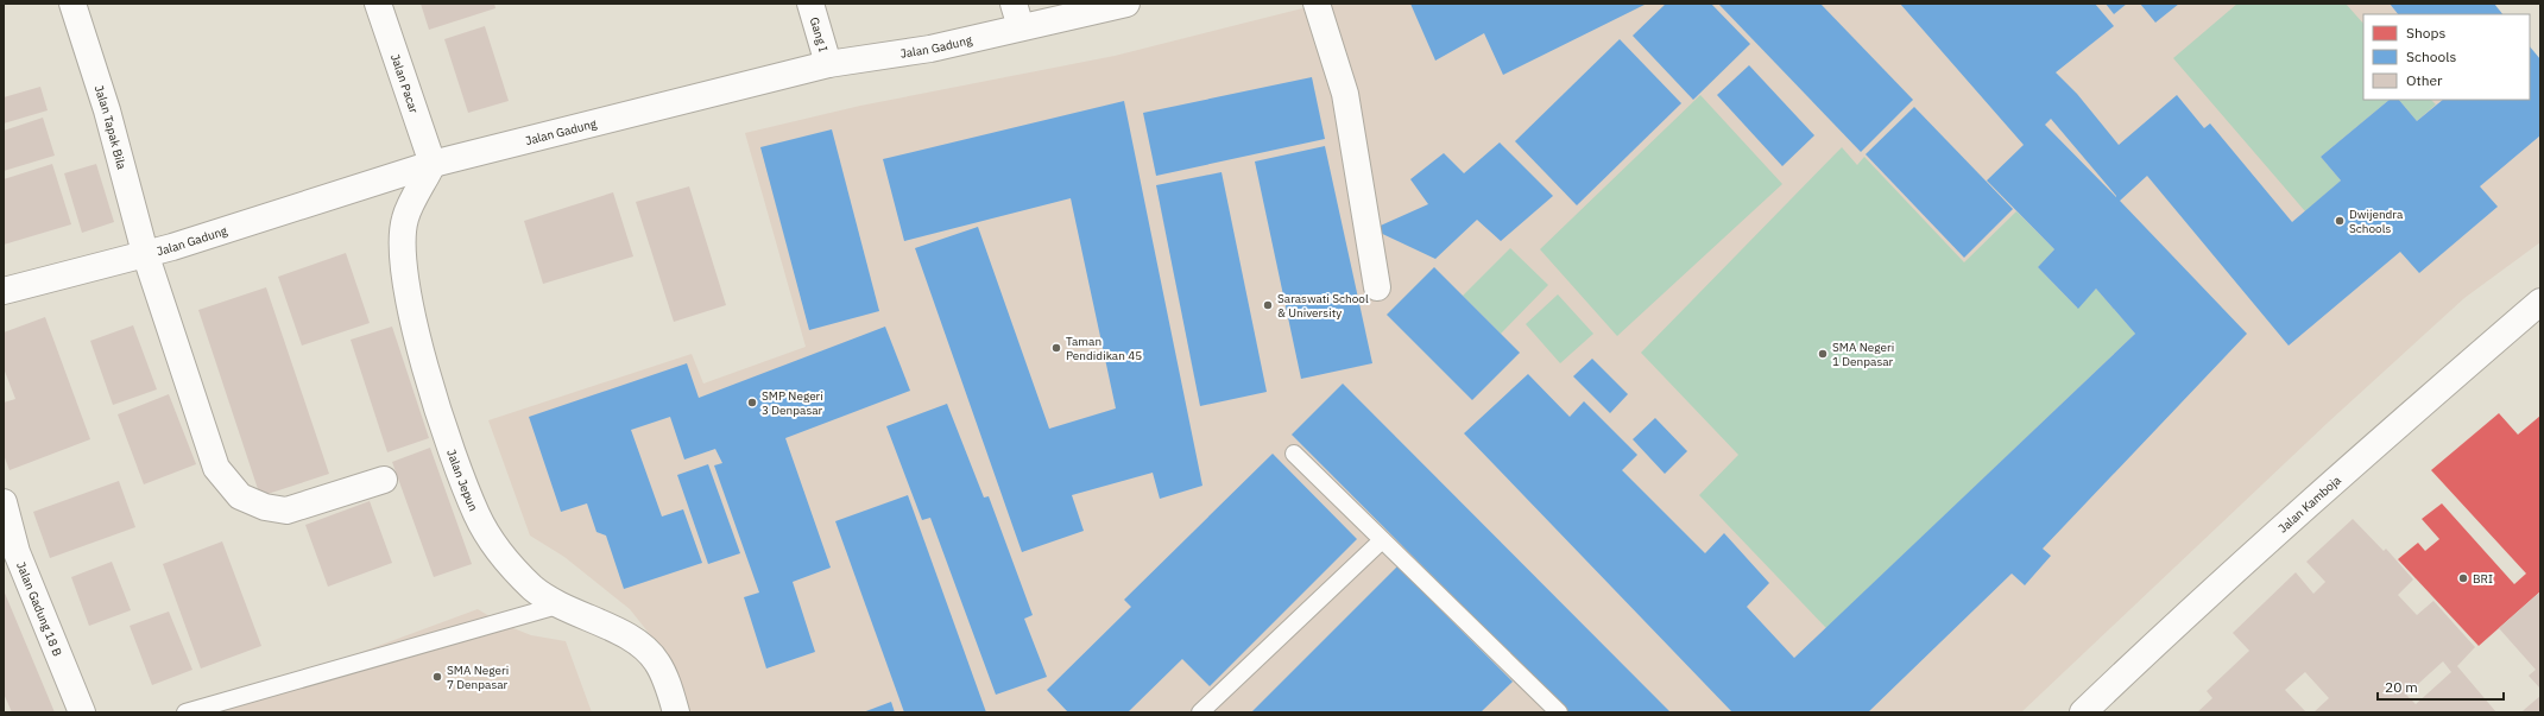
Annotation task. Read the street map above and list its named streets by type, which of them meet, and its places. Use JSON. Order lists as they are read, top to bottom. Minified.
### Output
{"streets":{"street":["Gang I","Jalan Gadung","Jalan Pacar","Jalan Tapak Bila","Jalan Jepun","Jalan Kamboja","Jalan Gadung 18 B"]},"crossings":[["Gang I","Jalan Gadung"],["Jalan Gadung","Jalan Pacar"],["Jalan Gadung","Jalan Tapak Bila"],["Jalan Gadung","Jalan Jepun"],["Jalan Pacar","Jalan Jepun"]],"places":["Dwijendra Schools","Saraswati School & University","Taman Pendidikan 45","SMA Negeri 1 Denpasar","SMP Negeri 3 Denpasar","BRI","SMA Negeri 7 Denpasar"],"legend":["Shops","Schools","Other"],"scale_bar":"20 m"}
